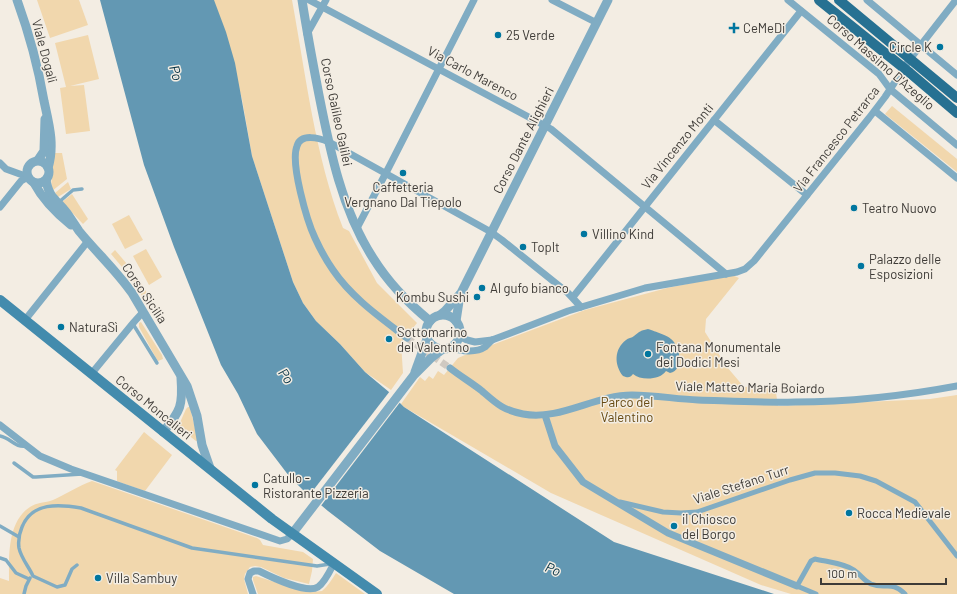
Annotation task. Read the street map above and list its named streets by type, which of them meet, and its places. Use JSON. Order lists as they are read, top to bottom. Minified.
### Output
{"streets":{"main road":["Corso Massimo D'Azeglio","Corso Moncalieri"],"street":["Viale Dogali","Via Carlo Marenco","Corso Galileo Galilei","Via Francesco Petrarca","Corso Dante Alighieri","Via Vincenzo Monti","Corso Sicilia","Viale Matteo Maria Boiardo","Viale Stefano Turr"]},"crossings":[["Viale Dogali","Corso Sicilia"],["Corso Massimo D'Azeglio","Via Francesco Petrarca"],["Corso Massimo D'Azeglio","Via Vincenzo Monti"],["Via Carlo Marenco","Via Francesco Petrarca"],["Via Carlo Marenco","Corso Dante Alighieri"],["Via Carlo Marenco","Via Vincenzo Monti"],["Corso Galileo Galilei","Corso Dante Alighieri"],["Corso Sicilia","Corso Moncalieri"],["Viale Matteo Maria Boiardo","Viale Stefano Turr"]],"water":["Po"],"parks":["Parco del Valentino"],"places":{"health":["CeMeDi"],"other":["25 Verde","Circle K","Caffetteria Vergnano Dal Tiepolo","Teatro Nuovo","Villino Kind","TopIt","Palazzo delle Esposizioni","Al gufo bianco","Kombu Sushi","NaturaSì","Sottomarino del Valentino","Fontana Monumentale dei Dodici Mesi","Catullo - Ristorante Pizzeria","Rocca Medievale","il Chiosco del Borgo","Villa Sambuy"]},"scale_bar":"100 m"}
